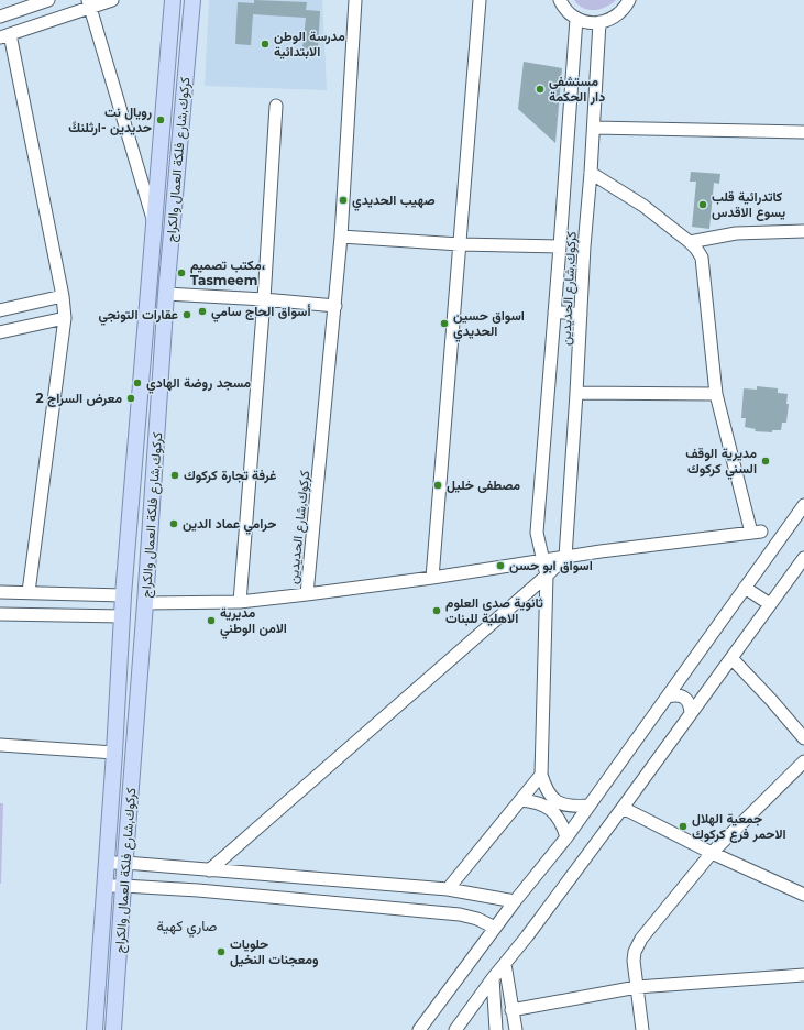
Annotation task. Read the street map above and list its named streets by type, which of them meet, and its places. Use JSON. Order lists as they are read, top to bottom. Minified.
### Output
{"streets":{"main road":["كركوك,شارع فلكة العمال والكراج"],"street":["كركوك,شارع الحديدين"]},"districts":["صاري كهية"],"places":["مدرسة الوطن الابتدائية","مستشفى دار الحكمة","رويال نت حديدين -ارثلنكً","صهيب الحديدي","كاتدرائية قلب يسوع الاقدس","مكتب تصميم، Tasmeem","أسواق الحاج سامي","عقارات التونجي","اسواق حسين الحديدي","مسجد روضة الهادي","معرض السراج 2","مديرية الوقف السني كركوك","غرفة تجارة كركوك","مصطفى خليل","حرامي عماد الدين","اسواق ابو حسن","ثانوية صدى العلوم الاهلية للبنات","مديرية الامن الوطني","جمعية الهلال الاحمر فرع كركوك","حلويات ومعجنات النخيل"]}
